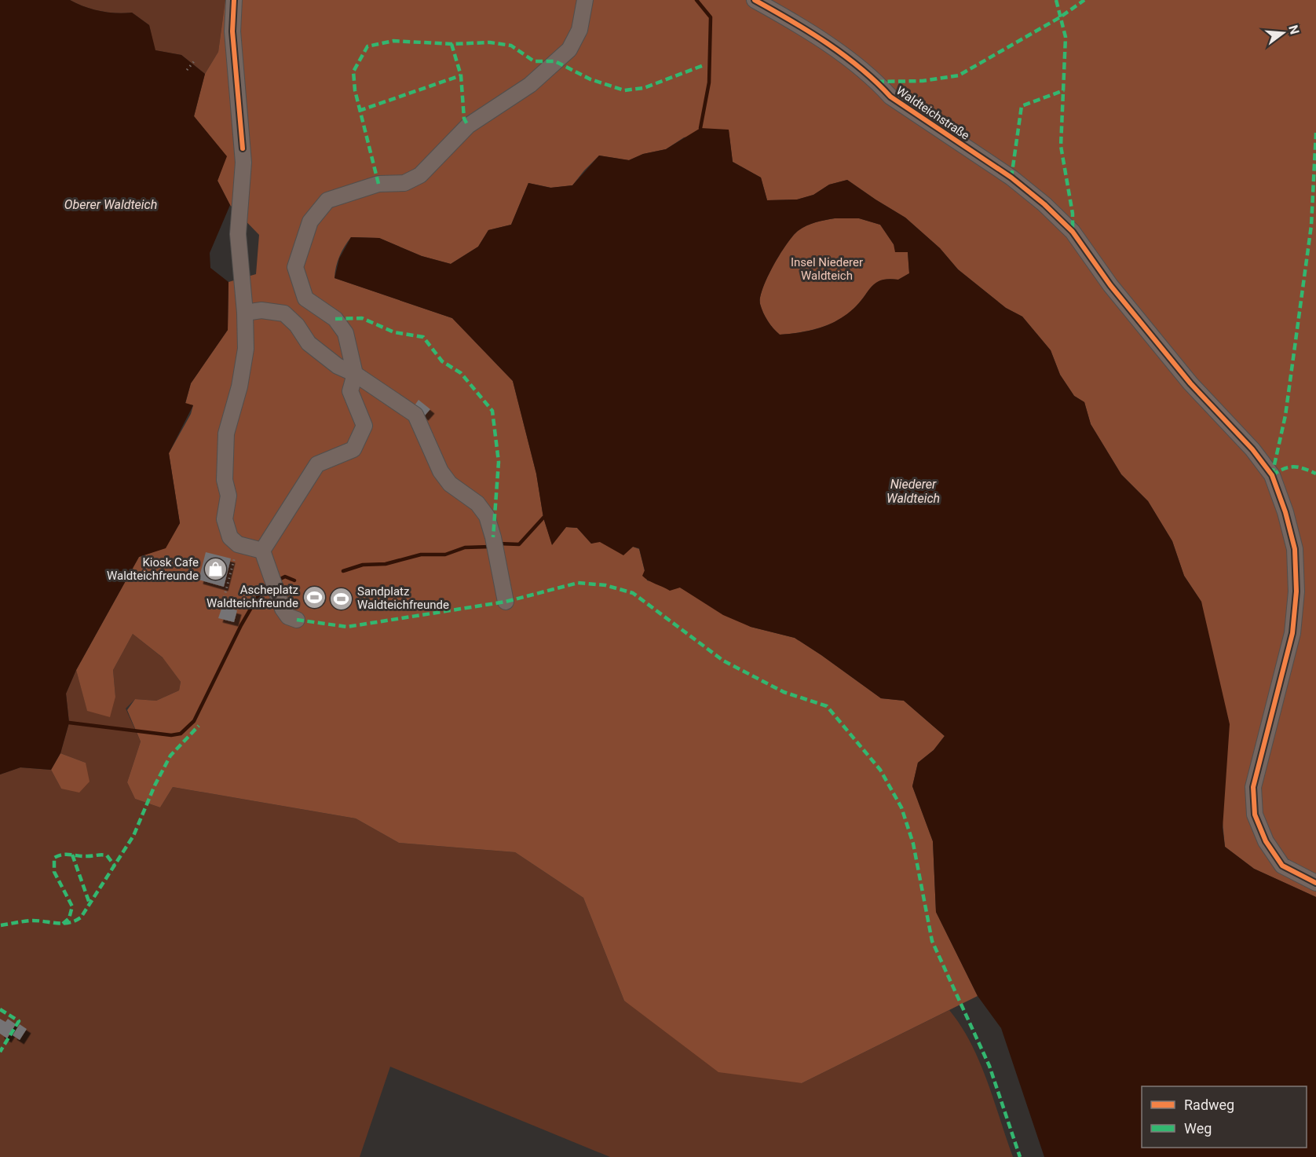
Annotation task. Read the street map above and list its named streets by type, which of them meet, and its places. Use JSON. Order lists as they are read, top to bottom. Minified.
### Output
{"streets":{"street":["Waldteichstraße"]},"water":["Oberer Waldteich","Niederer Waldteich"],"parks":["Insel Niederer Waldteich"],"places":{"shop":["Kiosk Cafe Waldteichfreunde"],"sports":["Ascheplatz Waldteichfreunde","Sandplatz Waldteichfreunde"]},"legend":["Radweg","Weg"],"north":"right"}
